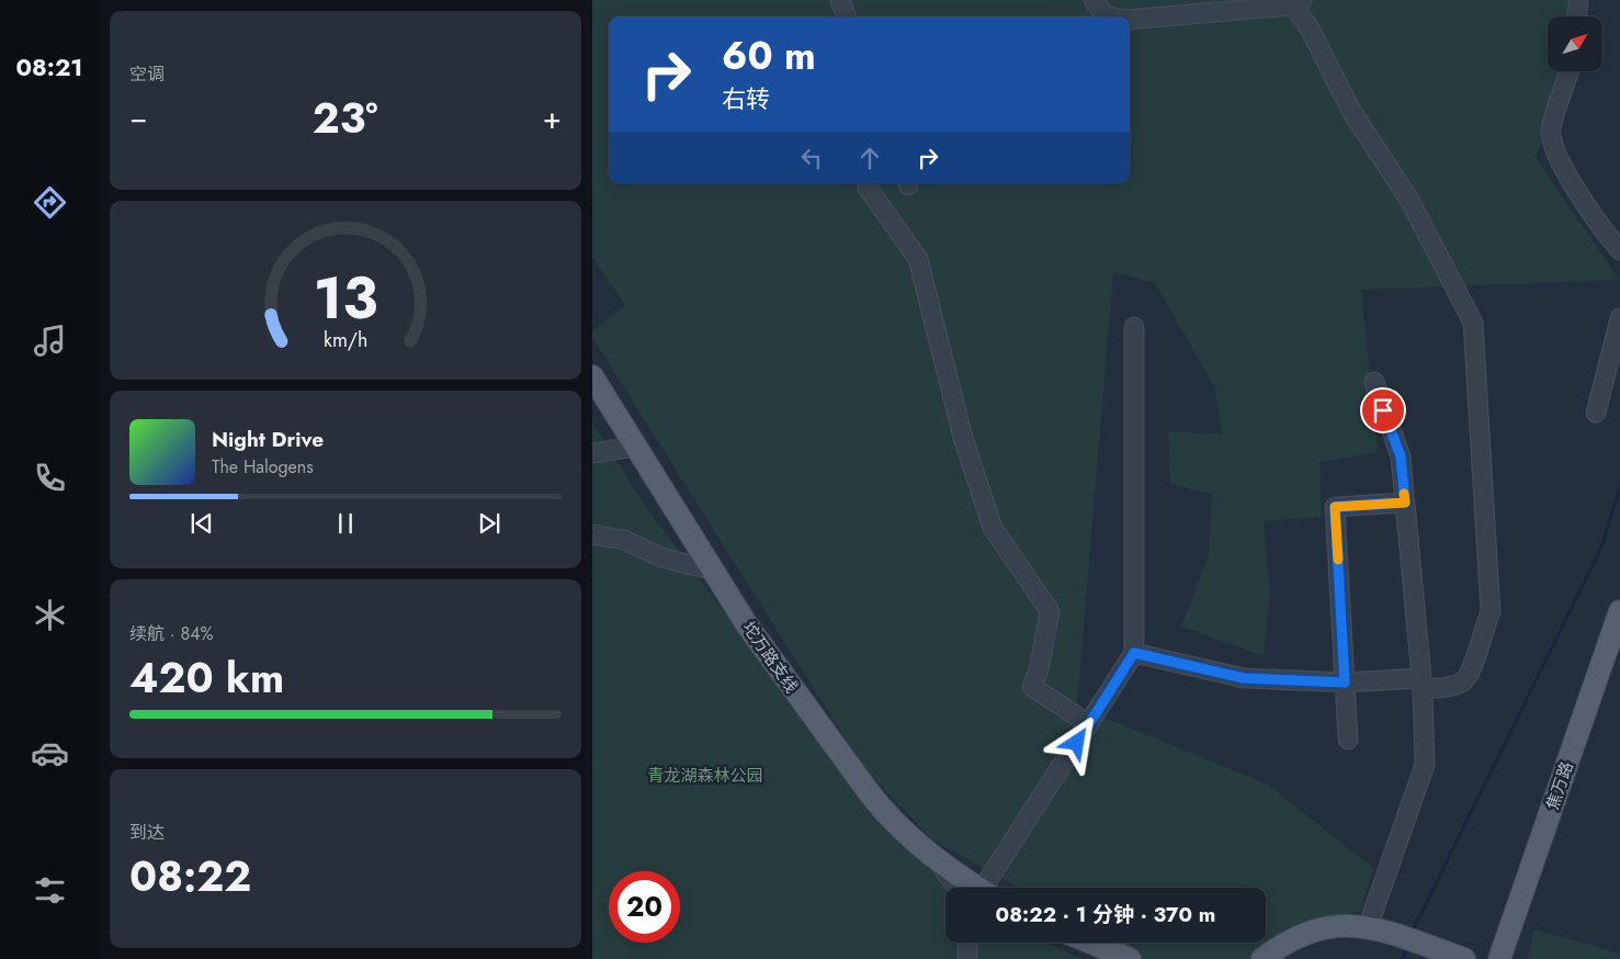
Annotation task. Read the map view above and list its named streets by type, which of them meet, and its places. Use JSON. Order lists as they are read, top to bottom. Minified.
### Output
{"streets":{"main road":["坨万路支线","焦万路"]},"parks":["青龙湖森林公园"],"north":"top right","page":{"tabs":"08:21","tile":["空调",["续航 · 84%","420 km"],["到达","08:22"]],"turn":["60 m","右转"],"heat":["−","23°","+"],"song":["Night Drive","The Halogens"],"limit":"20","trip":"08:22 · 1 分钟 · 370 m","gauge":["13","km/h"]}}
